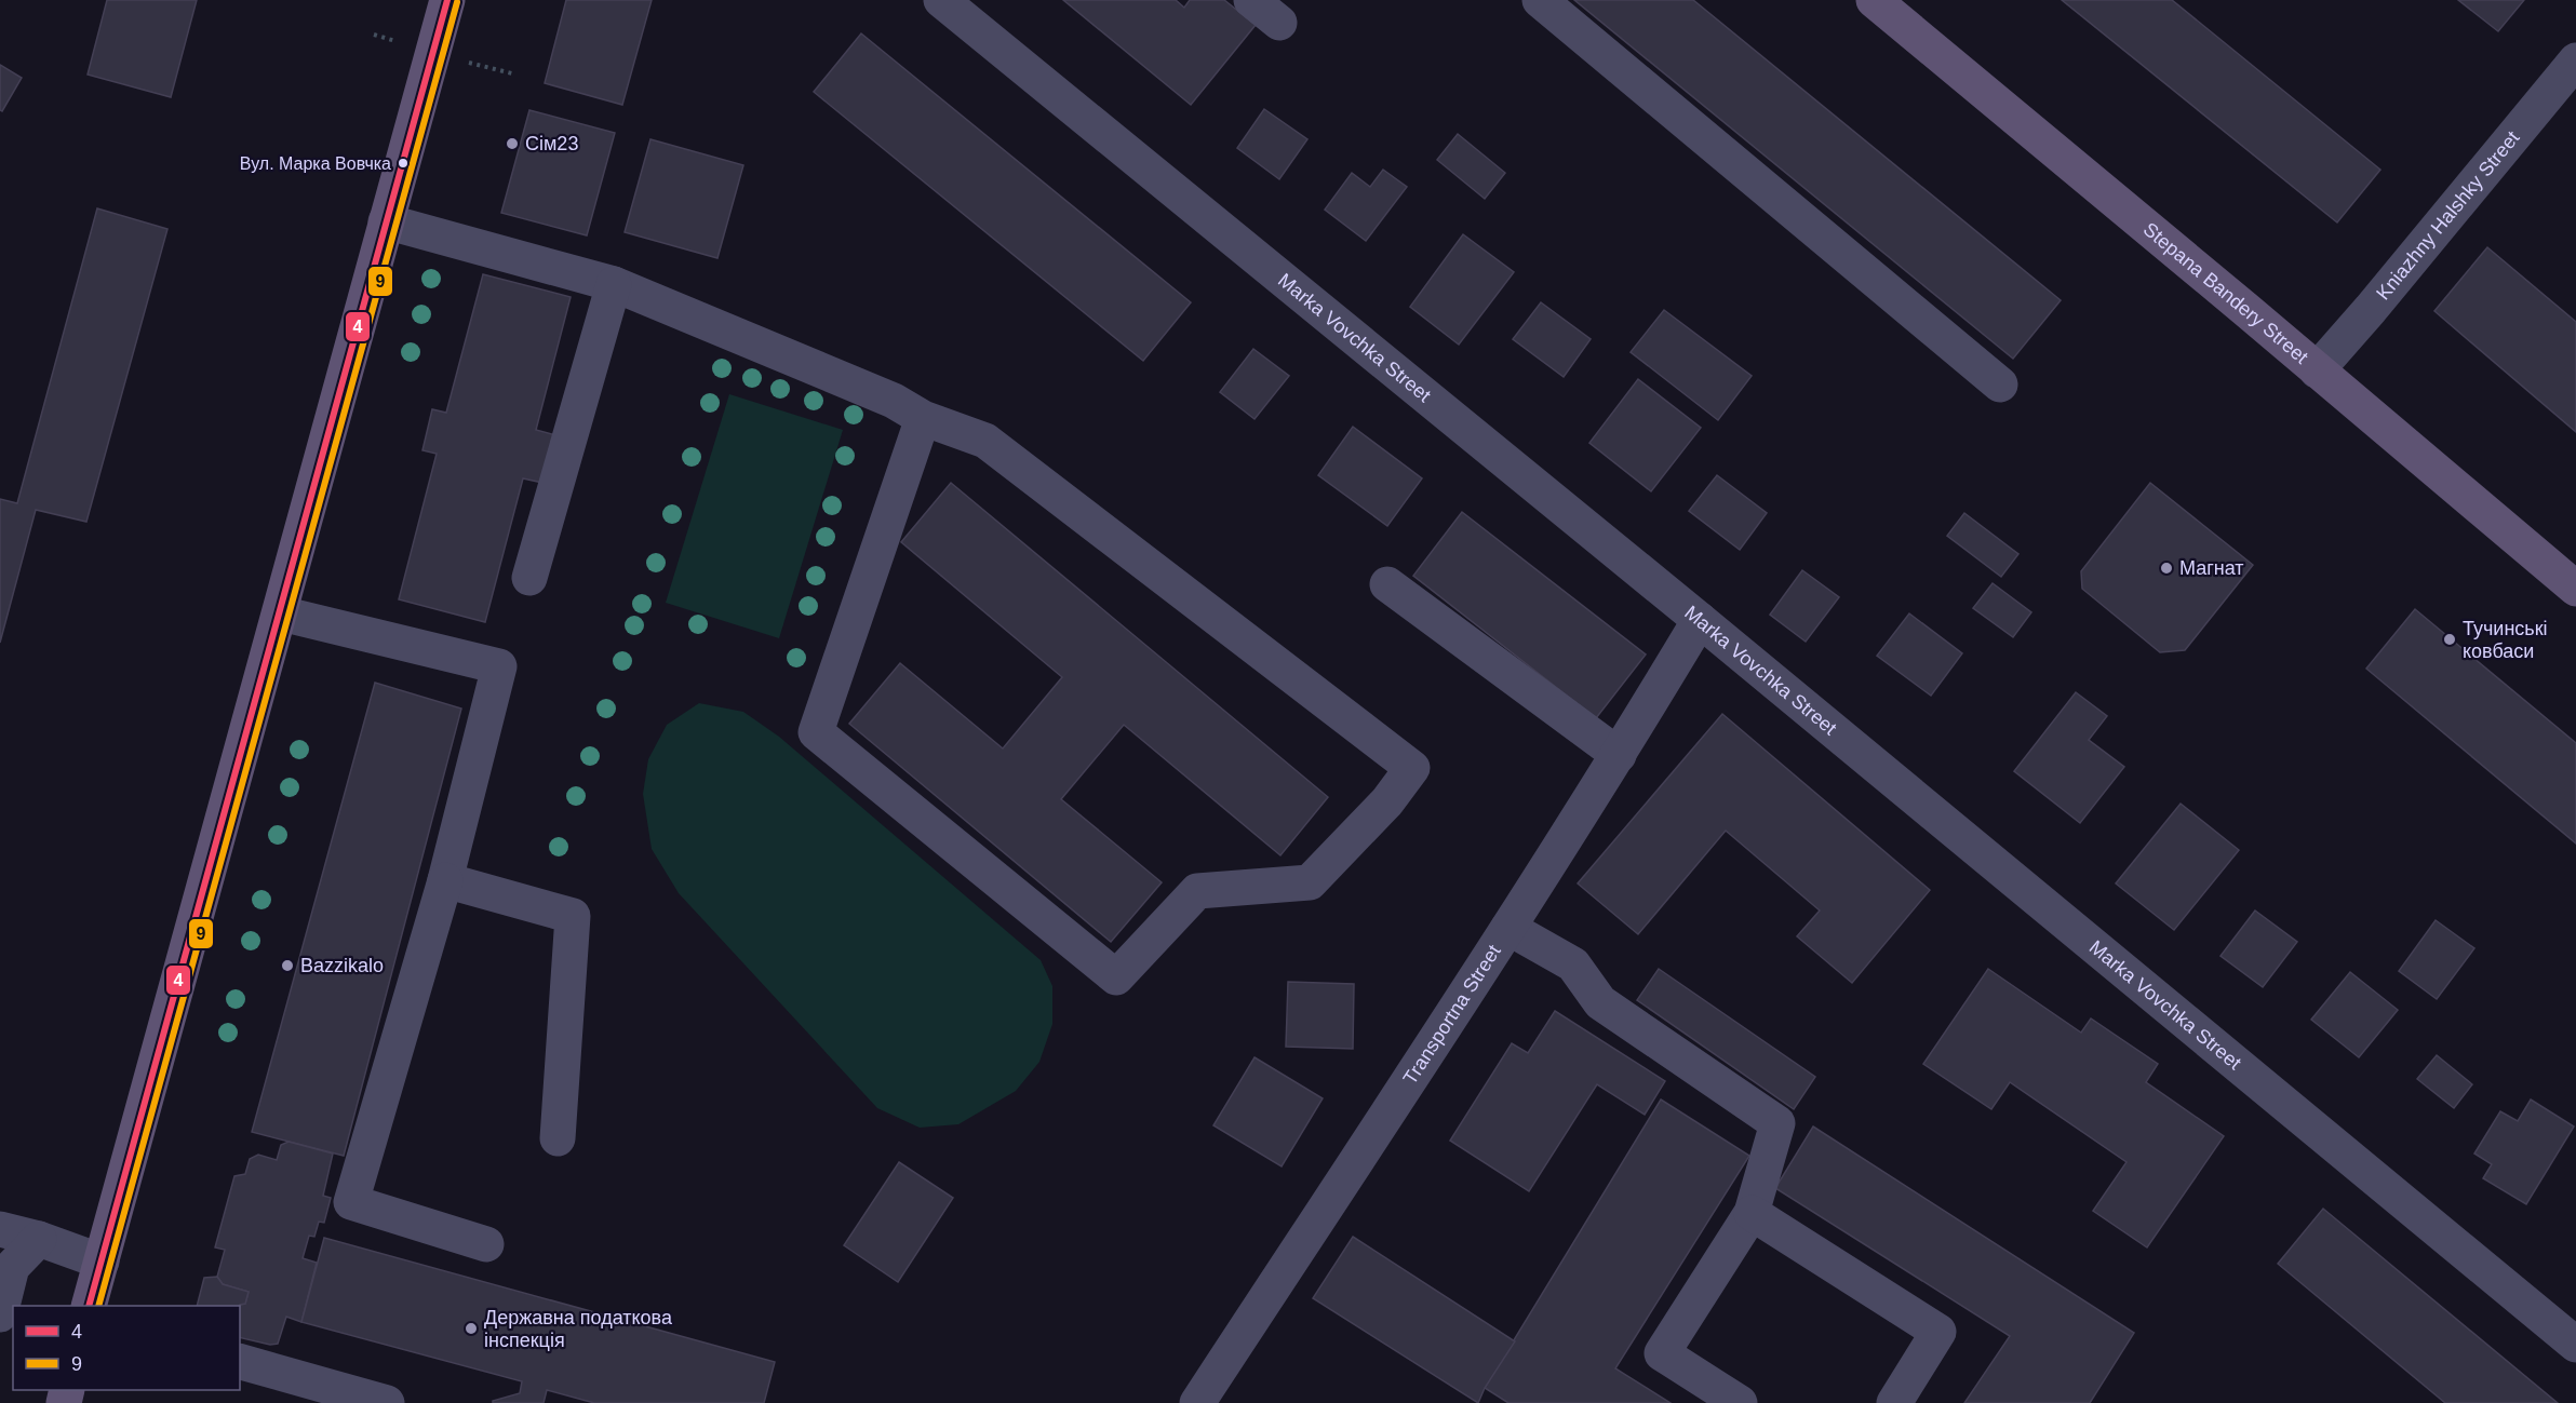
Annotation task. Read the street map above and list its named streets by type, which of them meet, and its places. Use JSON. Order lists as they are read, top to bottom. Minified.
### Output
{"streets":{"main road":["Stepana Bandery Street"],"street":["Kniazhny Halshky Street","Marka Vovchka Street","Transportna Street"]},"crossings":[["Kniazhny Halshky Street","Stepana Bandery Street"],["Marka Vovchka Street","Transportna Street"]],"places":["Сім23","Вул. Марка Вовчка","Магнат","Тучинські ковбаси","Bazzikalo","Державна податкова інспекція"],"lines":["transit line 4","transit line 9"],"legend":["4","9"]}
